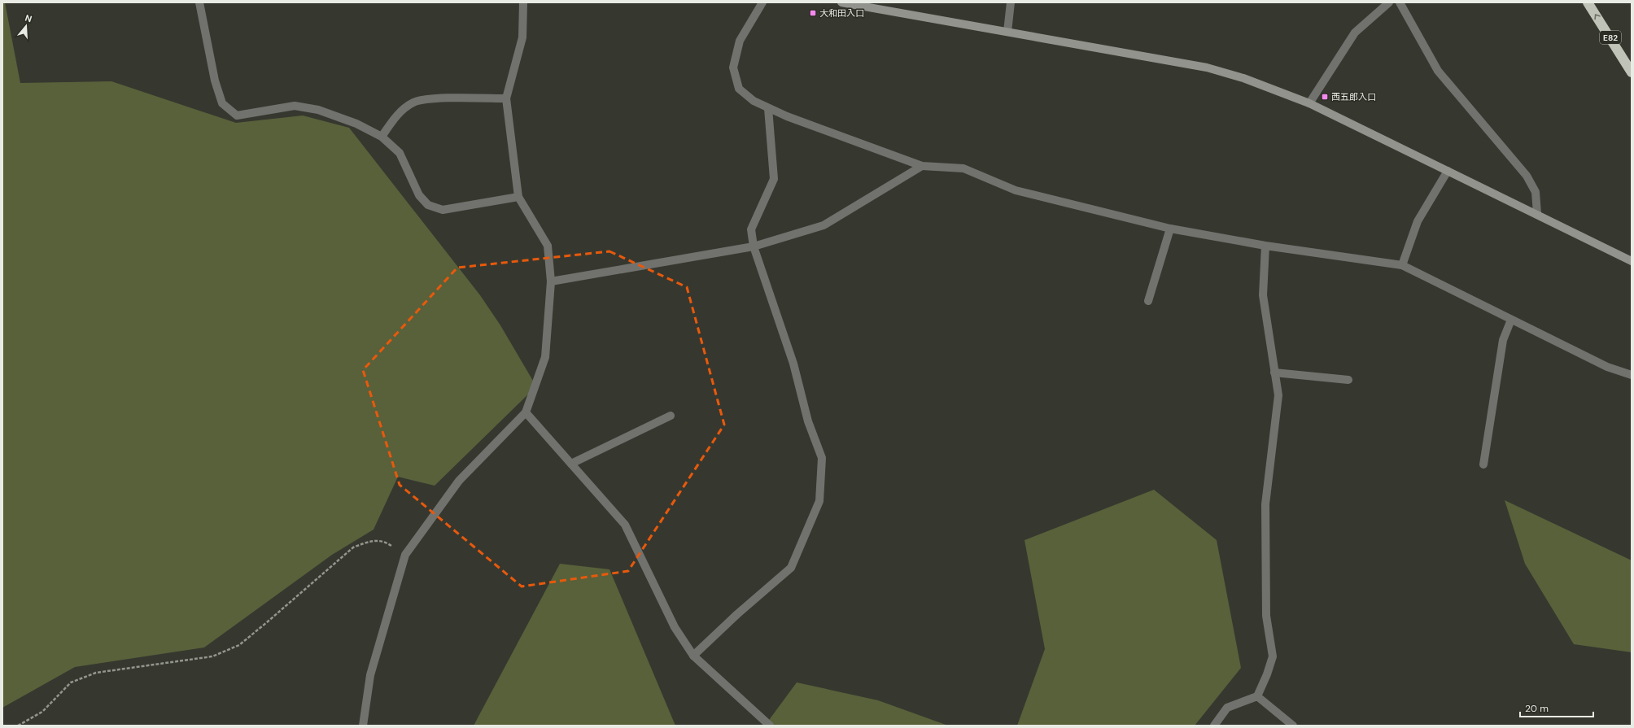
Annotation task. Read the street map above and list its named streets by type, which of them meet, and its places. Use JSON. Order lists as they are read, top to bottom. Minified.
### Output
{"streets":{"highway":["E82"]},"places":{"transit":["大和田入口","西五郎入口"]},"scale_bar":"20 m","north":"top"}
